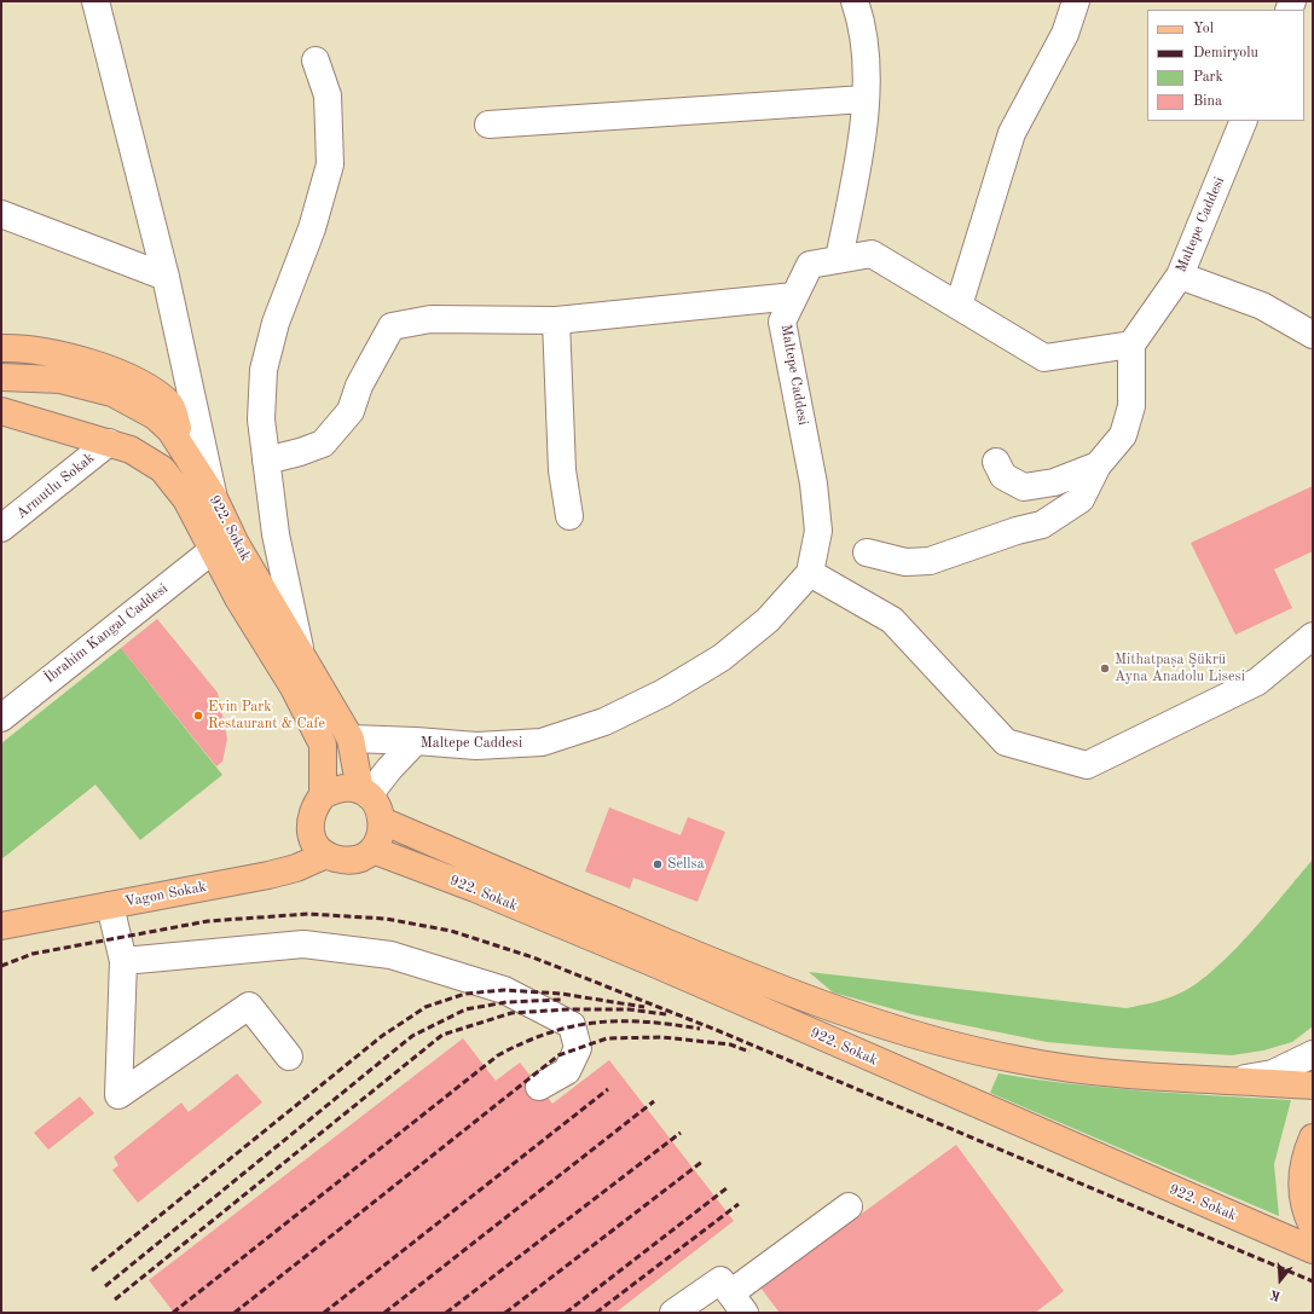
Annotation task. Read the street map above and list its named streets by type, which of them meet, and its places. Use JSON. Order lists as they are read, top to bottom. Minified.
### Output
{"streets":{"main road":["922. Sokak","Vagon Sokak"],"street":["Maltepe Caddesi","Armutlu Sokak","İbrahim Kangal Caddesi"]},"crossings":[["Maltepe Caddesi","922. Sokak"],["Maltepe Caddesi","Vagon Sokak"],["922. Sokak","Vagon Sokak"]],"places":["Mithatpaşa Şükrü Ayna Anadolu Lisesi","Evin Park Restaurant & Cafe","Sellsa"],"legend":["Yol","Demiryolu","Park","Bina"],"north":"bottom"}
